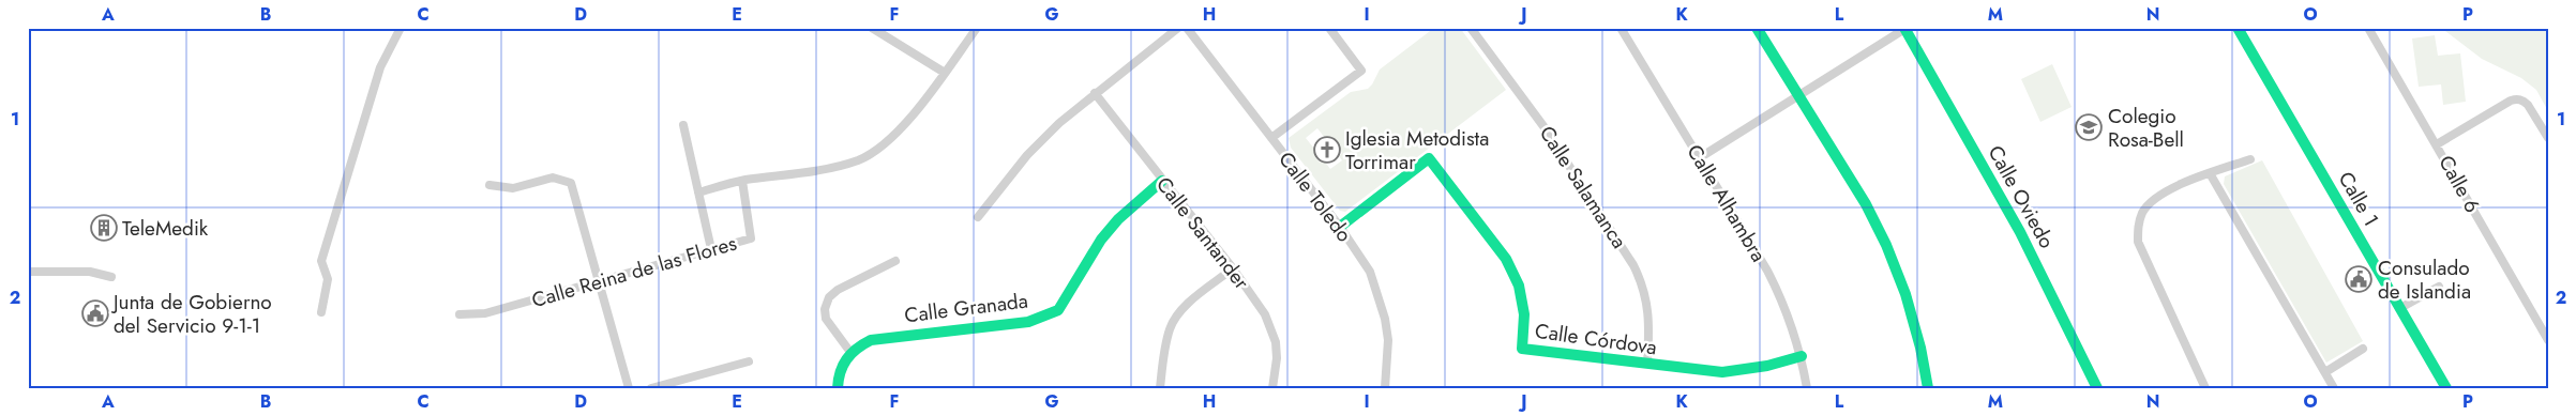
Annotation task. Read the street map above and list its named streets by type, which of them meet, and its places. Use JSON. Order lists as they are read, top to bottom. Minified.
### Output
{"streets":{"street":["Calle 6","Calle Salamanca","Calle Toledo","Calle Oviedo","Calle 1","Calle Alhambra","Calle Santander","Calle Reina de las Flores","Calle Granada","Calle Córdova"]},"crossings":[["Calle Salamanca","Calle Córdova"],["Calle Toledo","Calle Córdova"],["Calle Alhambra","Calle Córdova"],["Calle Santander","Calle Granada"]],"places":{"school or university":["Colegio Rosa-Bell"],"church":["Iglesia Metodista Torrimar"],"building":["TeleMedik"],"public building":["Consulado de Islandia","Junta de Gobierno del Servicio 9-1-1"]},"grid":{"columns":["A","B","C","D","E","F","G","H","I","J","K","L","M","N","O","P"],"rows":["1","2"]}}
